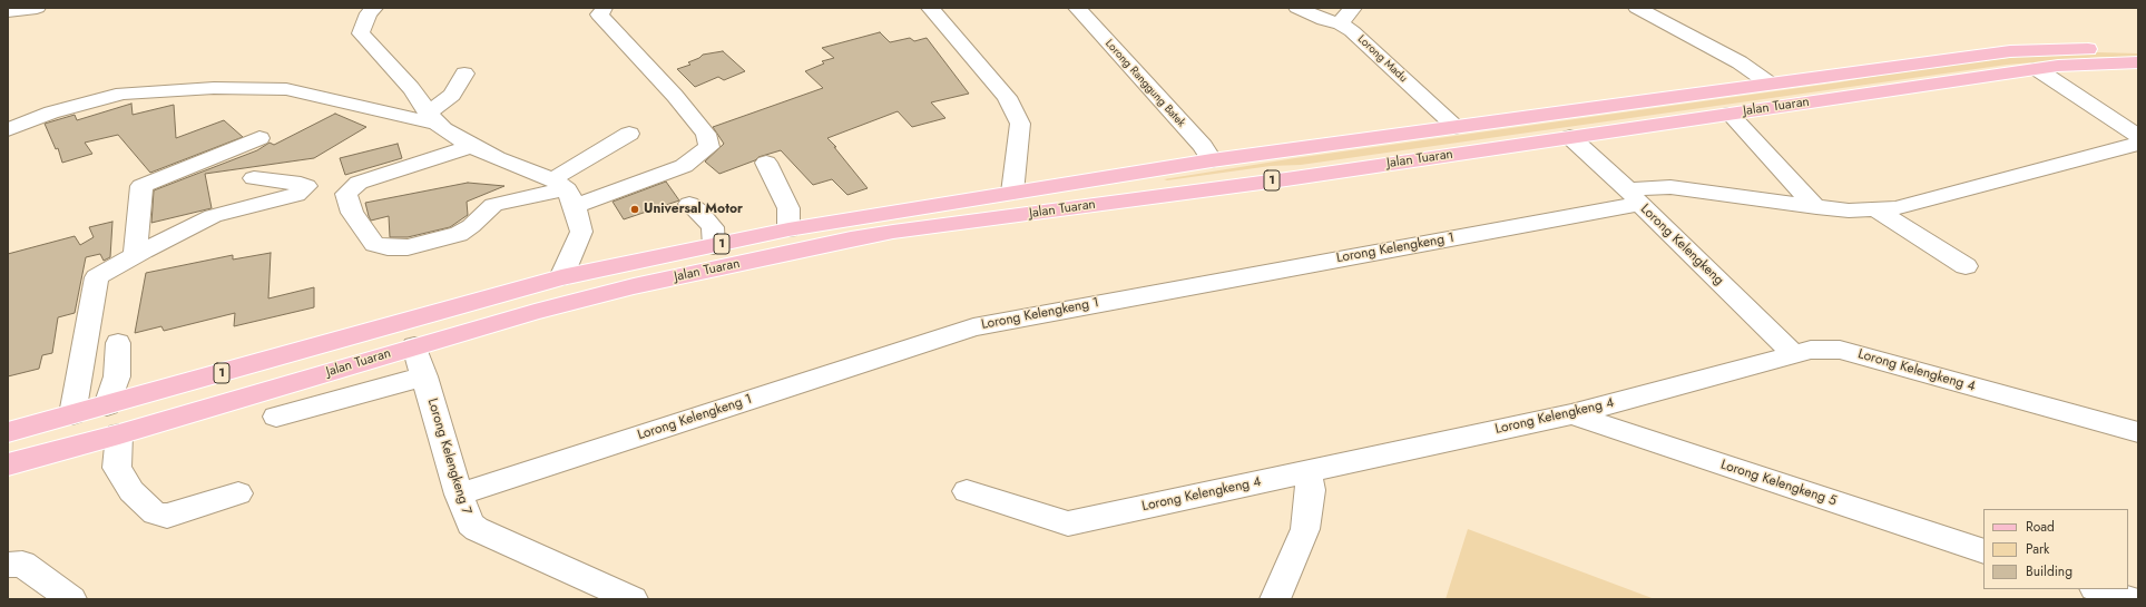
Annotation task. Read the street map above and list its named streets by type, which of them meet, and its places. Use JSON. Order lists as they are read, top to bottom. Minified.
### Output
{"streets":{"main road":["Jalan Tuaran","1"],"street":["Lorong Madu","Lorong Ranggung Batek","Lorong Kelengkeng","Lorong Kelengkeng 1","Lorong Kelengkeng 4","Lorong Kelengkeng 7","Lorong Kelengkeng 5"]},"crossings":[["Lorong Madu","Jalan Tuaran"],["Lorong Ranggung Batek","Jalan Tuaran"],["Jalan Tuaran","Lorong Kelengkeng"],["Jalan Tuaran","Lorong Kelengkeng 7"],["Lorong Kelengkeng","Lorong Kelengkeng 1"],["Lorong Kelengkeng","Lorong Kelengkeng 4"],["Lorong Kelengkeng 1","Lorong Kelengkeng 7"],["Lorong Kelengkeng 4","Lorong Kelengkeng 5"]],"places":["Universal Motor"],"legend":["Road","Park","Building"]}
